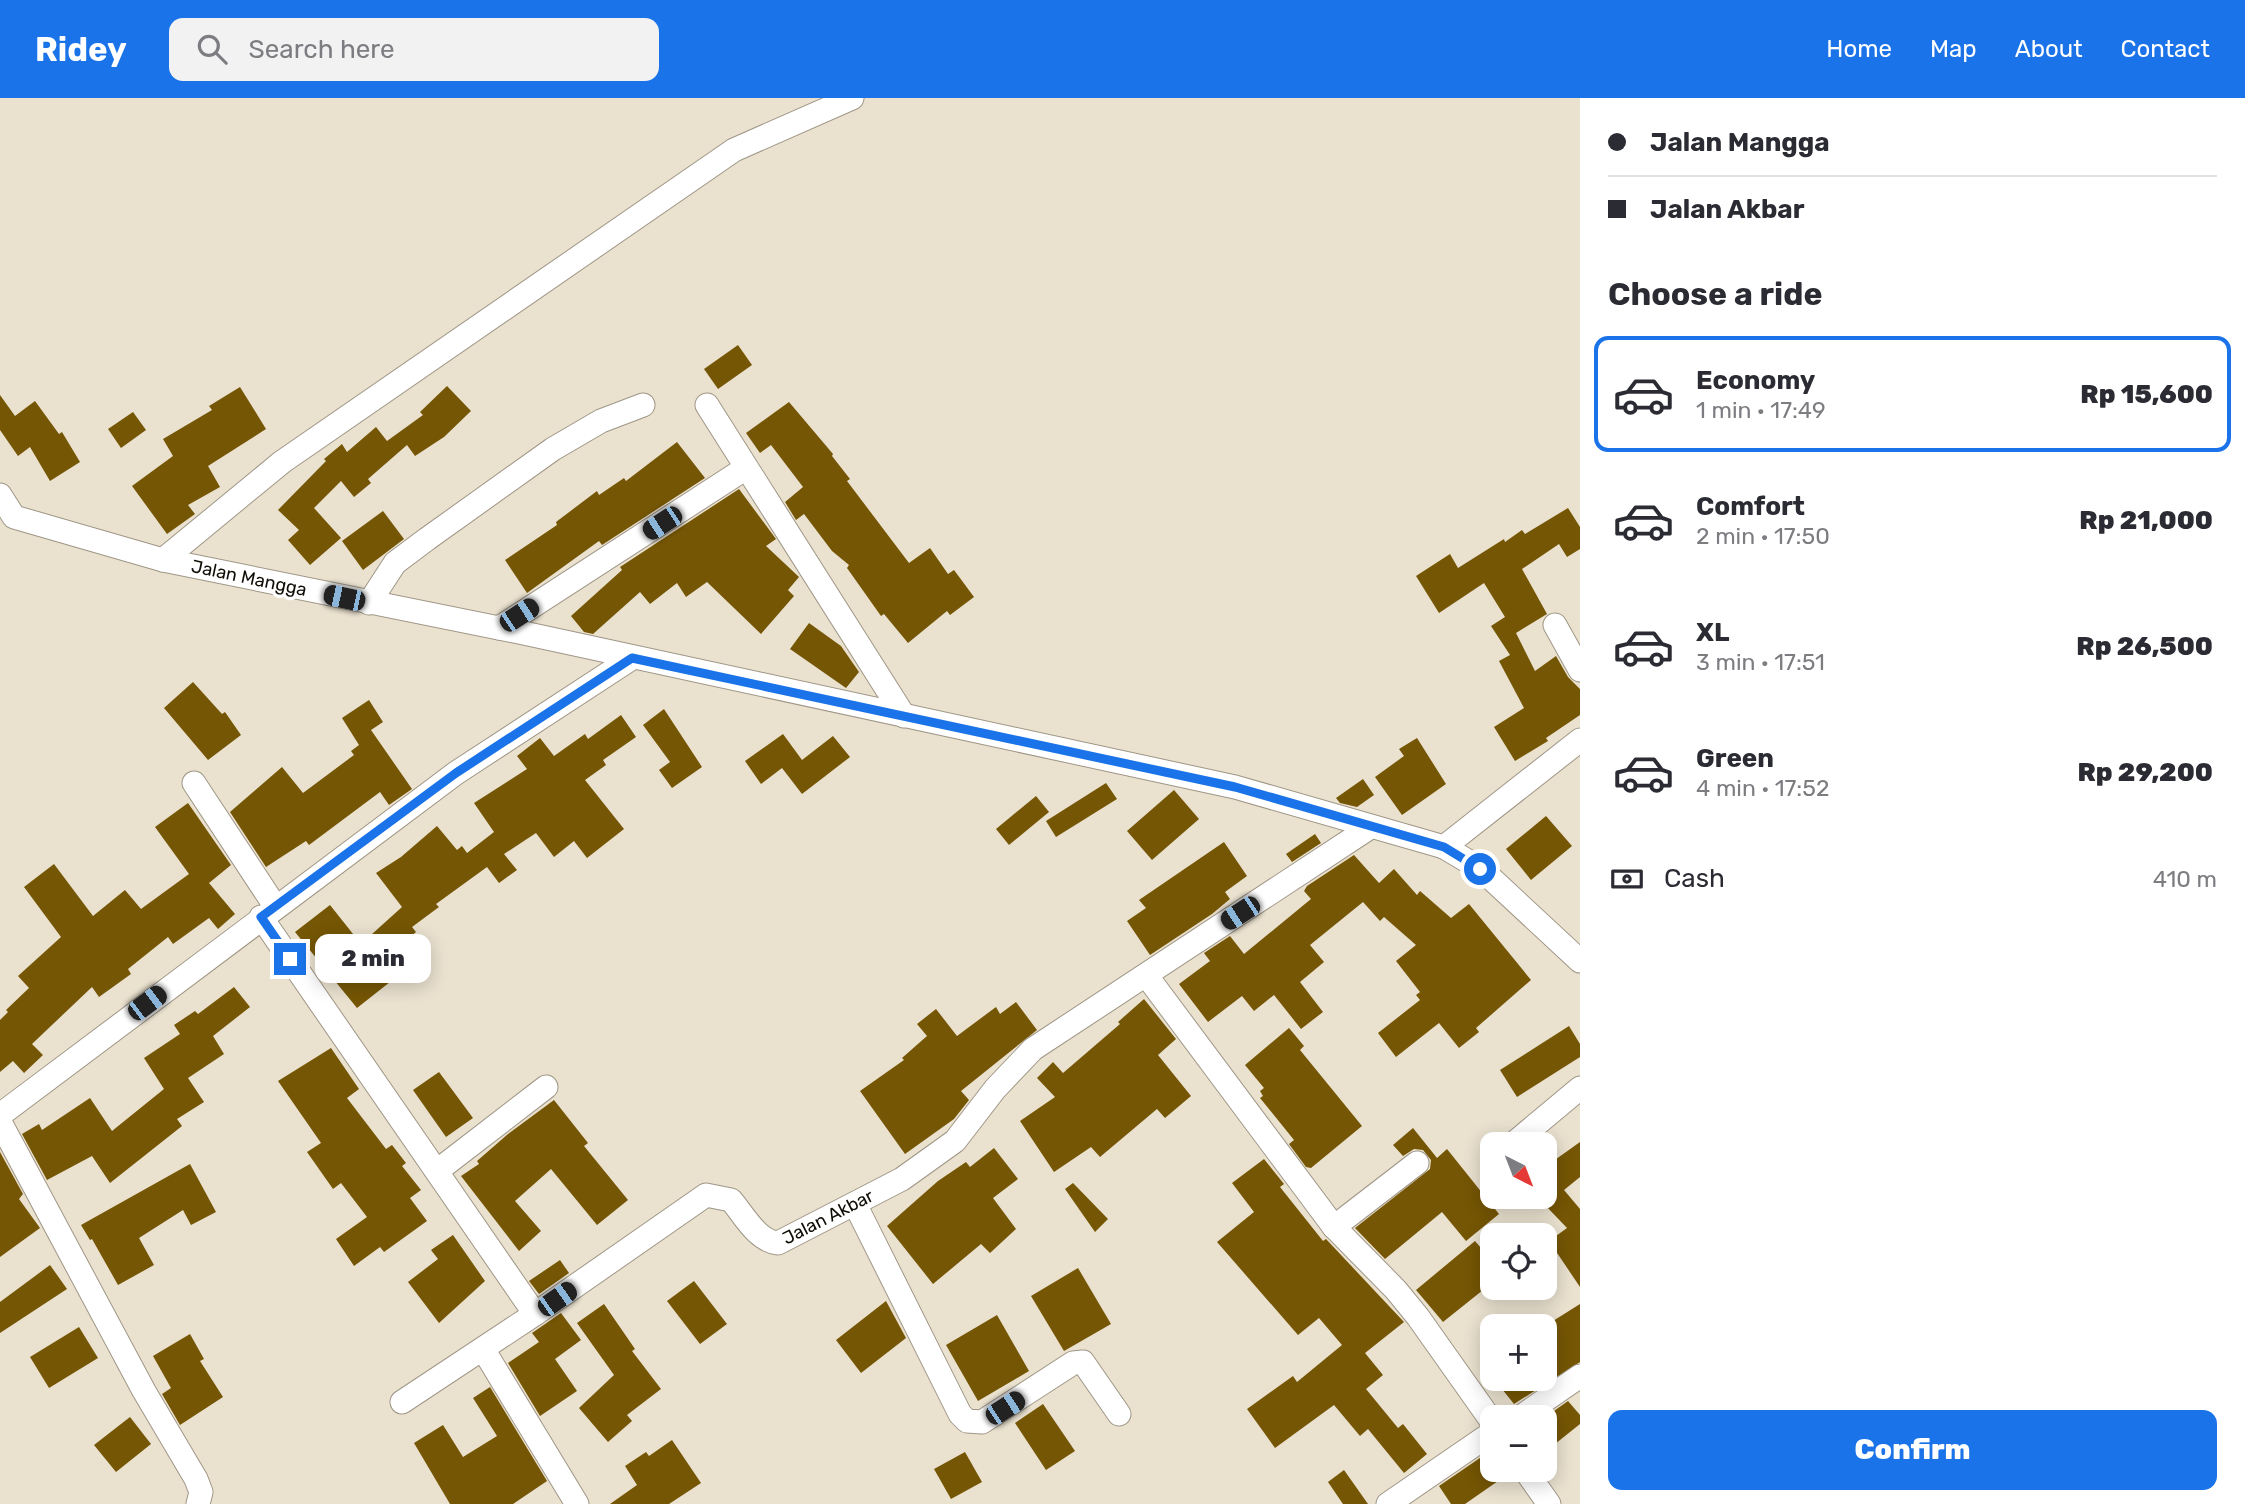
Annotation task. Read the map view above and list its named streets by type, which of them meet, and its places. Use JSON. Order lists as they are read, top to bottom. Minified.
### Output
{"streets":{"street":["Jalan Mangga","Jalan Akbar"]},"crossings":[["Jalan Mangga","Jalan Akbar"]],"north":"bottom right","page":{"header":"Ridey","search":"Search here","nav":["Home","Map","About","Contact"],"banner":["Jalan Mangga","Jalan Akbar"],"heading":"Choose a ride","list":[{"name":"Economy","note":"1 min · 17:49","value":"Rp 15,600"},{"name":"Comfort","note":"2 min · 17:50","value":"Rp 21,000"},{"name":"XL","note":"3 min · 17:51","value":"Rp 26,500"},{"name":"Green","note":"4 min · 17:52","value":"Rp 29,200"}],"pay":["Cash","410 m"],"bubble":"2 min","map_buttons":["+","−"],"buttons":"Confirm"}}
